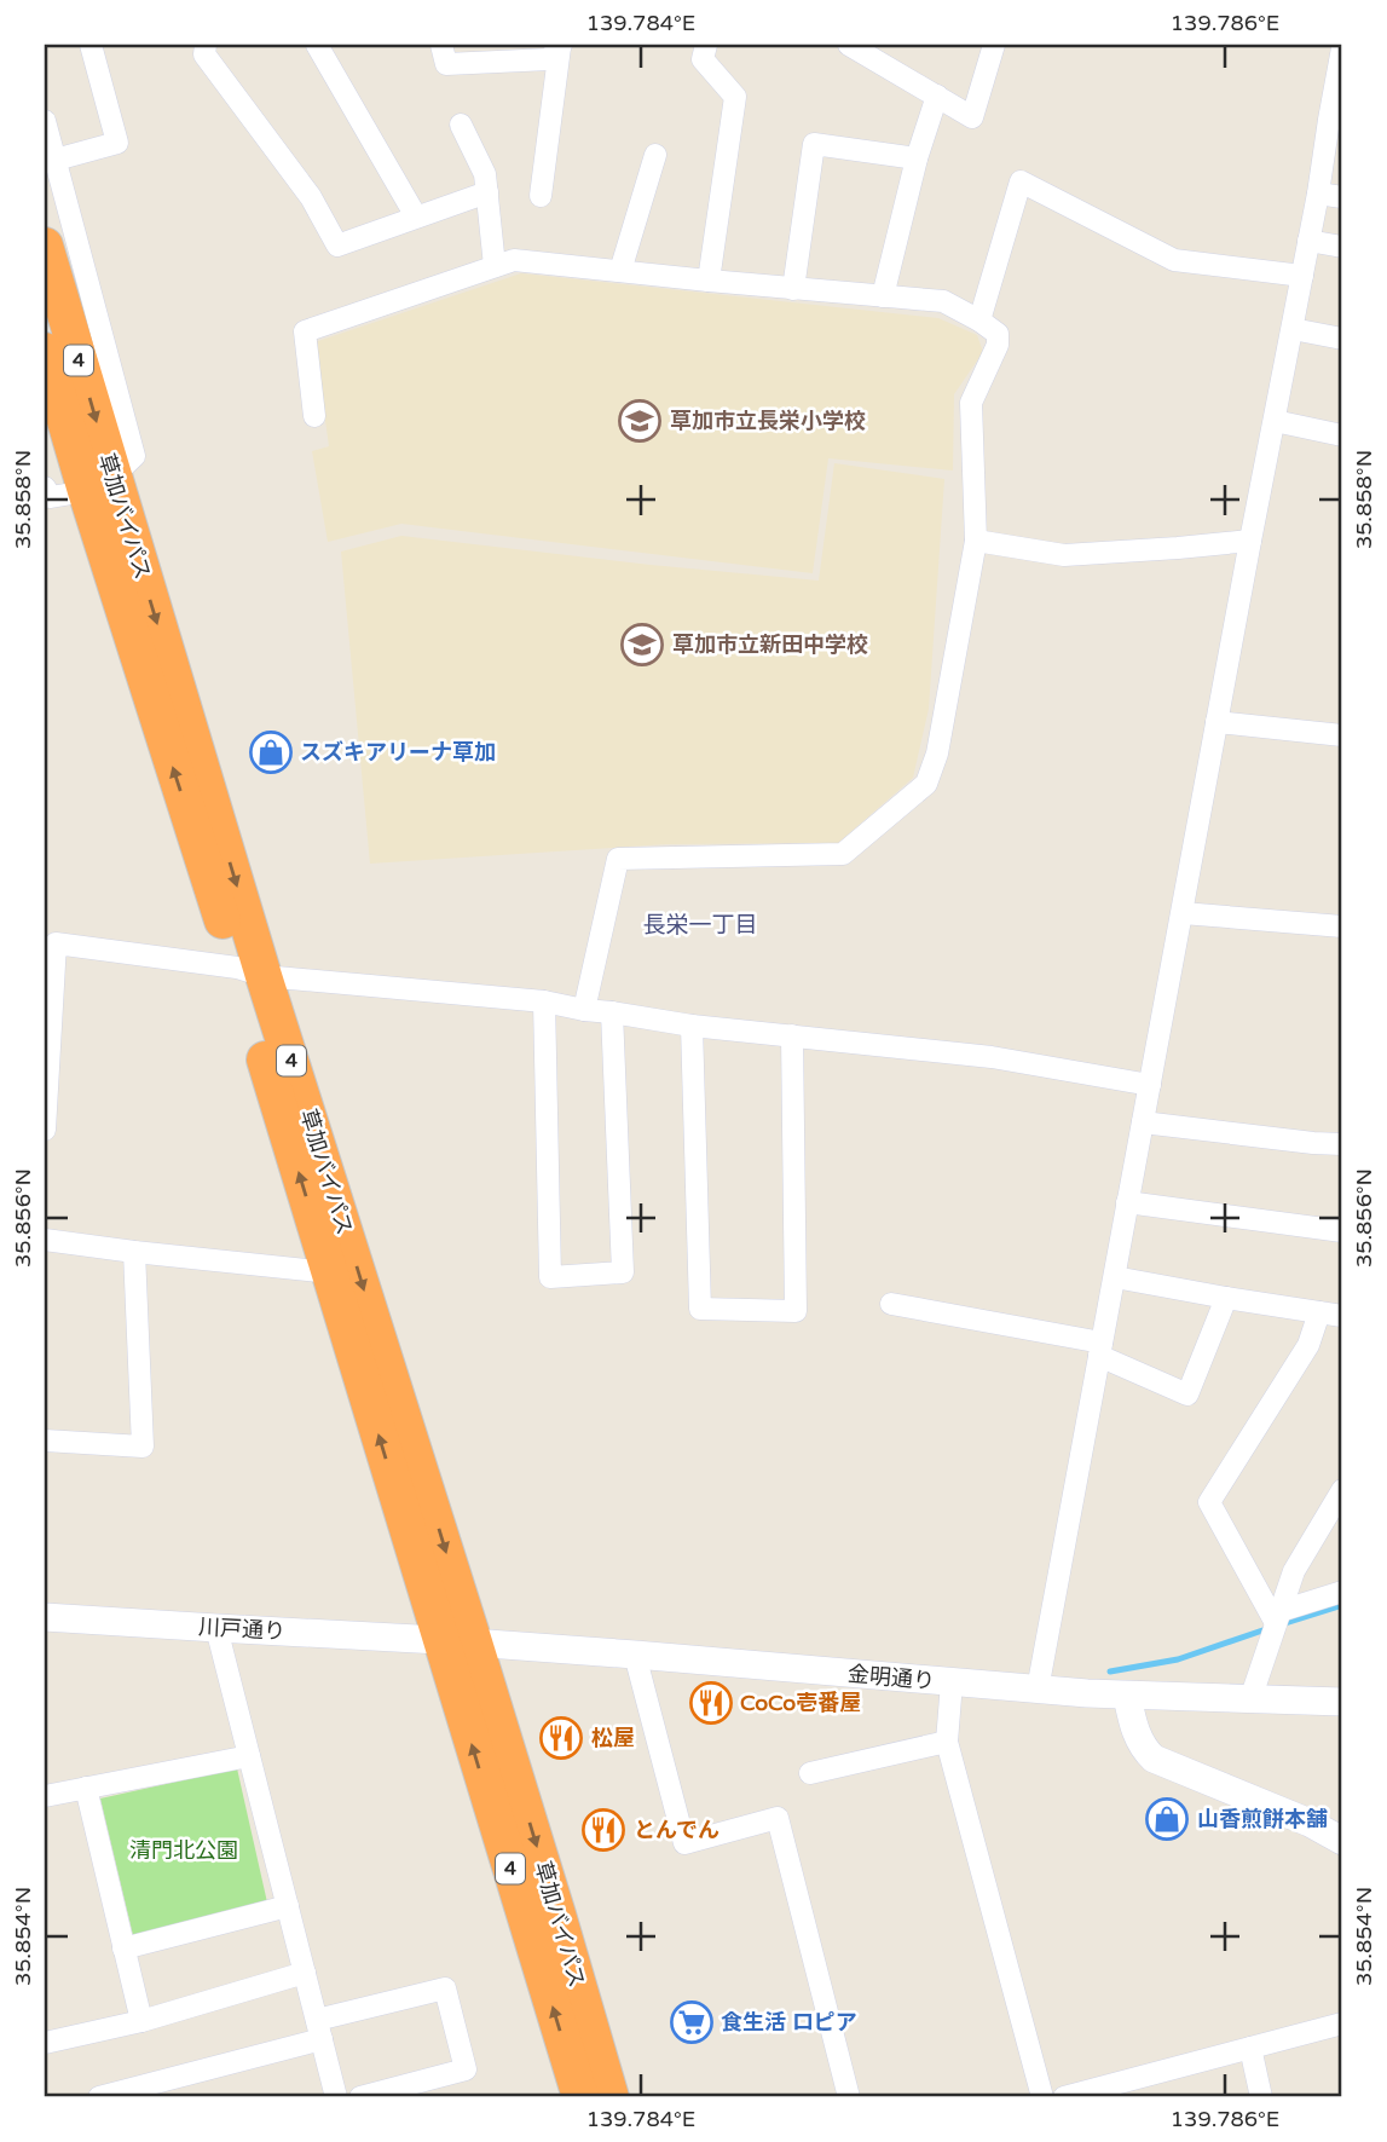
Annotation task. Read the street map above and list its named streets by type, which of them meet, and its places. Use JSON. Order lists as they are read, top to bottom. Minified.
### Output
{"streets":{"highway":["4","草加バイパス"],"street":["川戸通り","金明通り"]},"crossings":[["草加バイパス","川戸通り"],["草加バイパス","金明通り"],["川戸通り","金明通り"]],"districts":["長栄一丁目"],"parks":["清門北公園"],"places":{"school or university":["草加市立長栄小学校","草加市立新田中学校"],"shop":["スズキアリーナ草加","山香煎餅本舗"],"restaurant":["CoCo壱番屋","松屋","とんでん"],"supermarket":["食生活 ロピア"]},"coordinates":["139.784°E","139.786°E","35.858°N","35.856°N","35.854°N"]}
